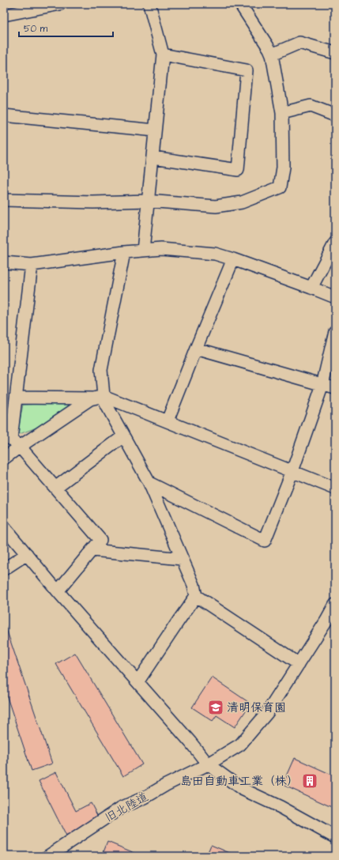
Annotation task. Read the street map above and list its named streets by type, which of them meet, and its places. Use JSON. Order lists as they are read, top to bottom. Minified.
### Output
{"streets":{"street":["旧北陸道"]},"places":{"school or university":["清明保育園"],"building":["島田自動車工業（株）"]},"scale_bar":"50 m"}
